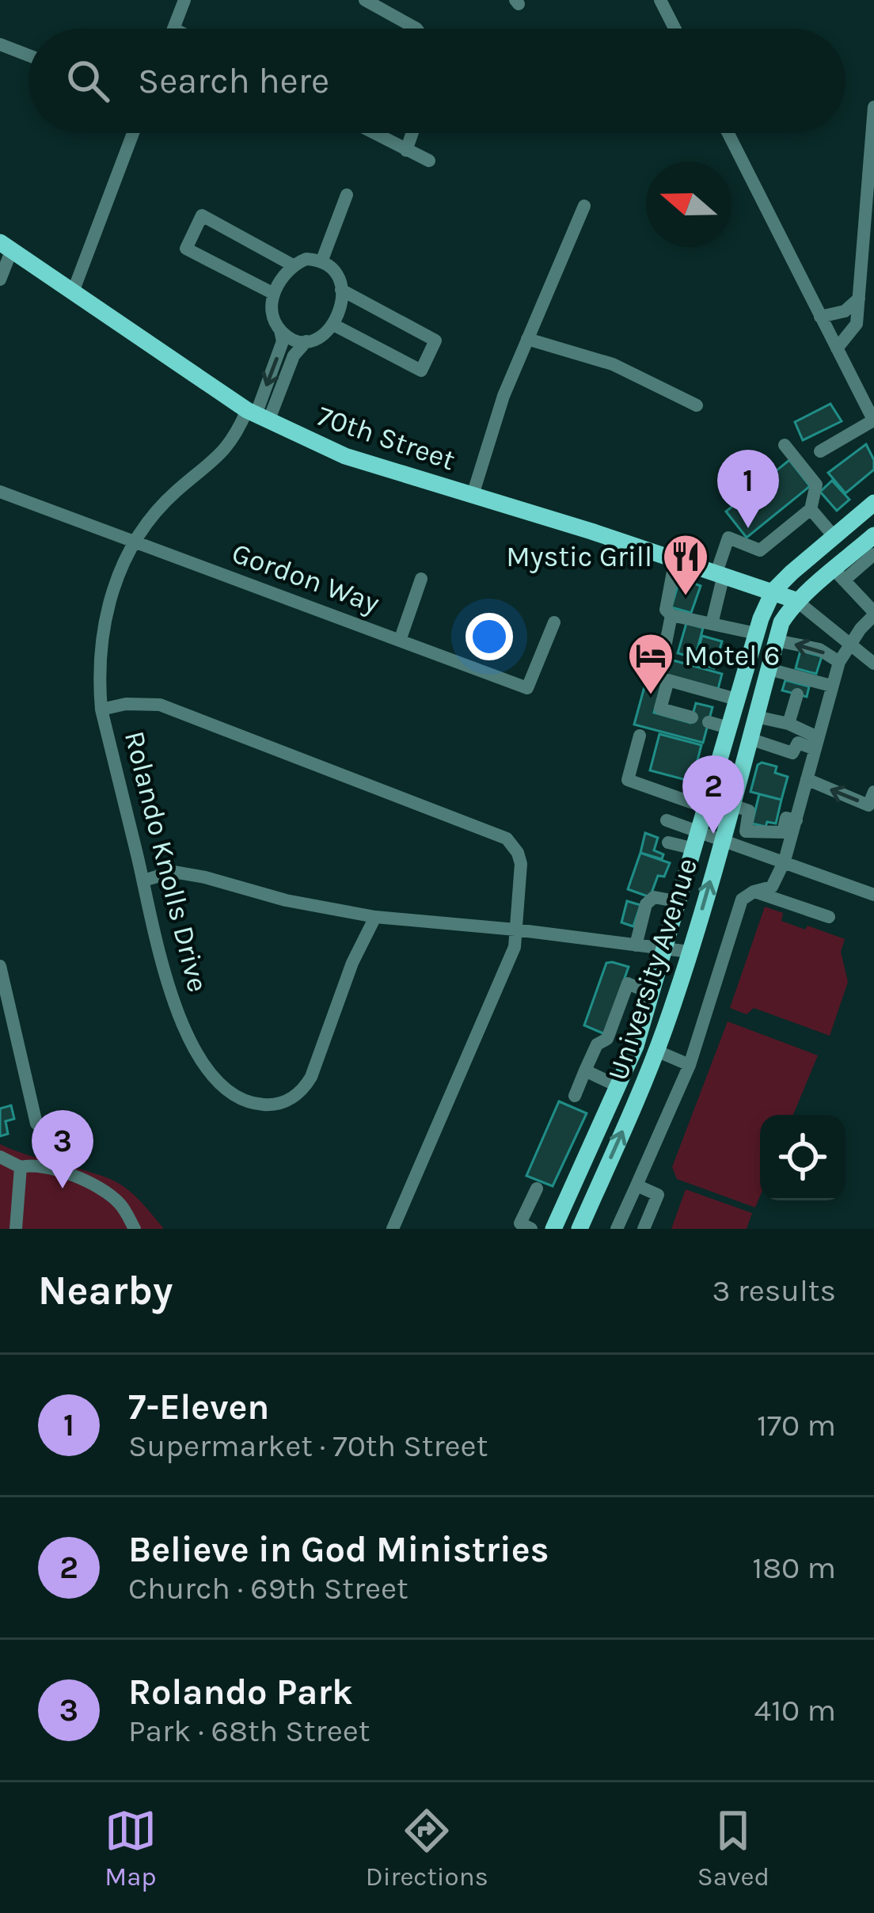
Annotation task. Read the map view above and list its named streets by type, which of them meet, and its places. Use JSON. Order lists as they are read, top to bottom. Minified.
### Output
{"streets":{"main road":["70th Street","University Avenue"],"street":["Gordon Way","Rolando Knolls Drive"]},"crossings":[["70th Street","Rolando Knolls Drive"],["70th Street","University Avenue"],["Gordon Way","Rolando Knolls Drive"]],"places":{"restaurant":["Mystic Grill"],"hotel":["Motel 6"]},"north":"left","page":{"search":"Search here","pins":["1","2","3"],"heading":["Nearby","3 results"],"list":[{"mark":"1","name":"7-Eleven","note":"Supermarket · 70th Street","value":"170 m"},{"mark":"2","name":"Believe in God Ministries","note":"Church · 69th Street","value":"180 m"},{"mark":"3","name":"Rolando Park","note":"Park · 68th Street","value":"410 m"}],"nav":["Map","Directions","Saved"]}}
